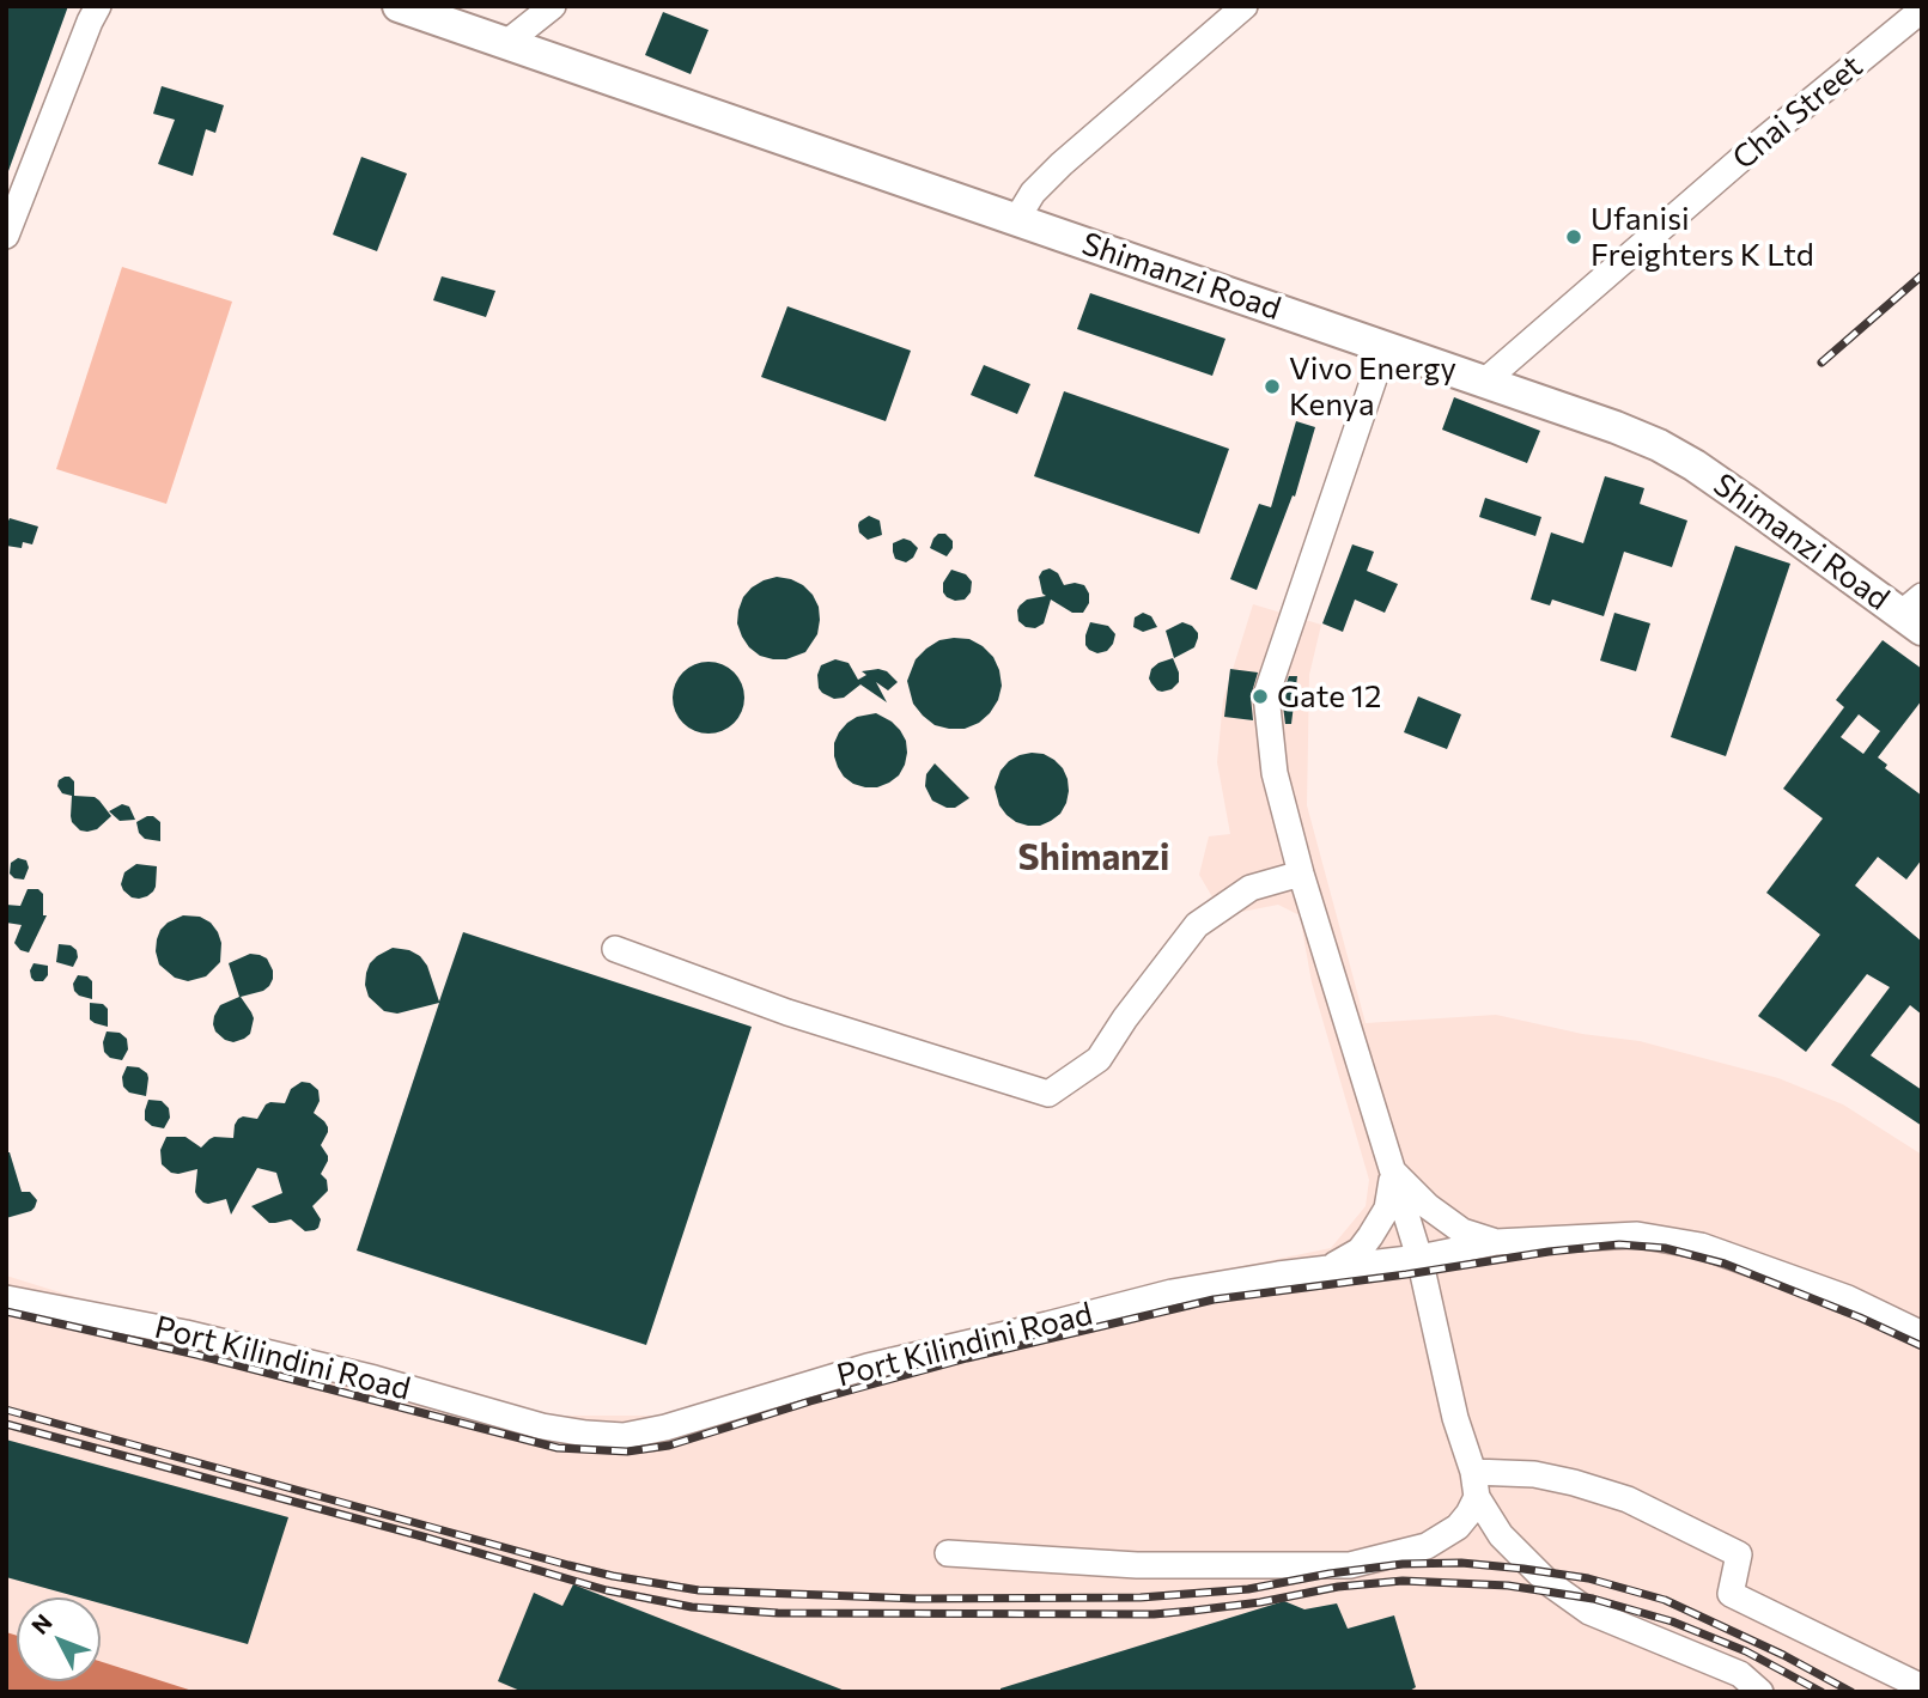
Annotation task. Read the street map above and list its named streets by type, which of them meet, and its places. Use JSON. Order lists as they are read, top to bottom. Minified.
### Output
{"streets":{"main road":["Shimanzi Road"],"street":["Chai Street","Port Kilindini Road"]},"crossings":[["Chai Street","Shimanzi Road"]],"districts":["Shimanzi"],"places":["Ufanisi Freighters K Ltd","Vivo Energy Kenya","Gate 12"],"north":"top left"}
